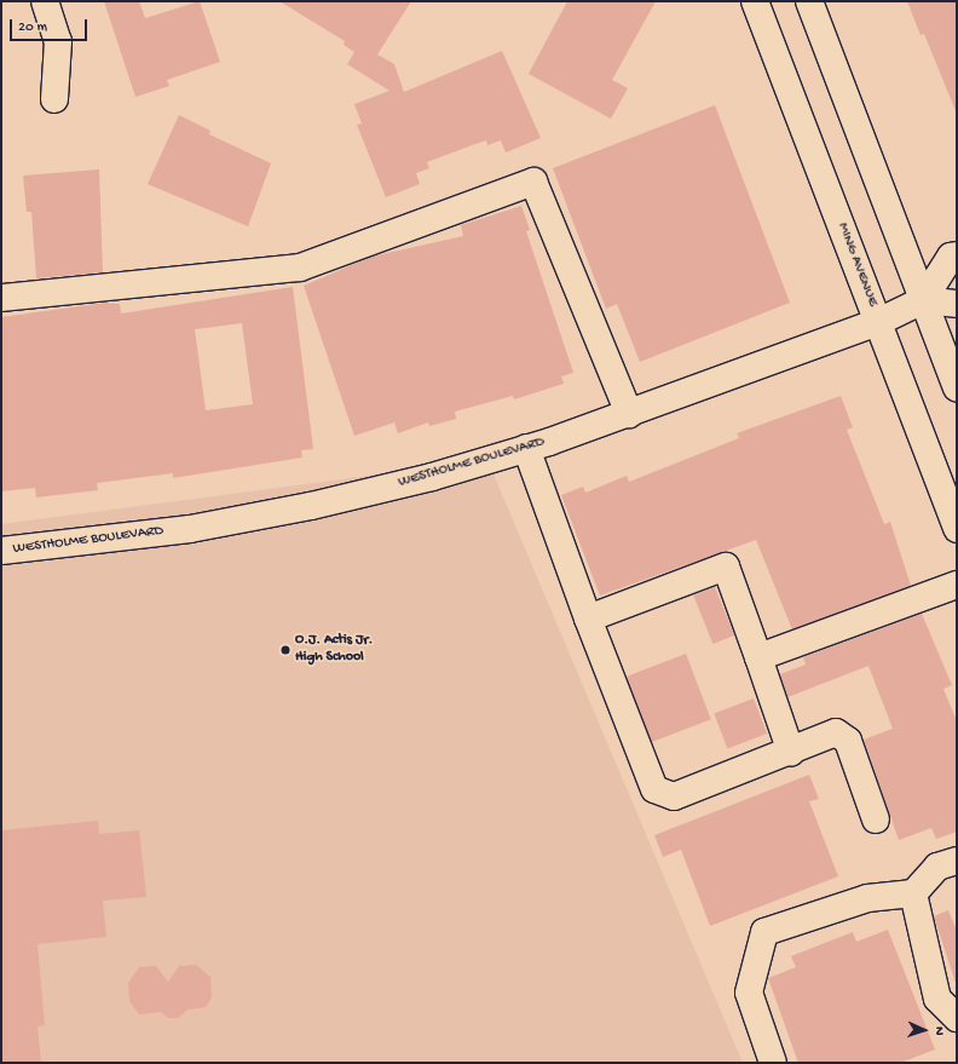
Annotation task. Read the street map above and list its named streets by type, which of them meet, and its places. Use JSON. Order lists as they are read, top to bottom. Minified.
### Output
{"streets":{"street":["MING AVENUE","WESTHOLME BOULEVARD"]},"crossings":[["MING AVENUE","WESTHOLME BOULEVARD"]],"places":["O.J. Actis Jr. High School"],"scale_bar":"20 m","north":"right"}
